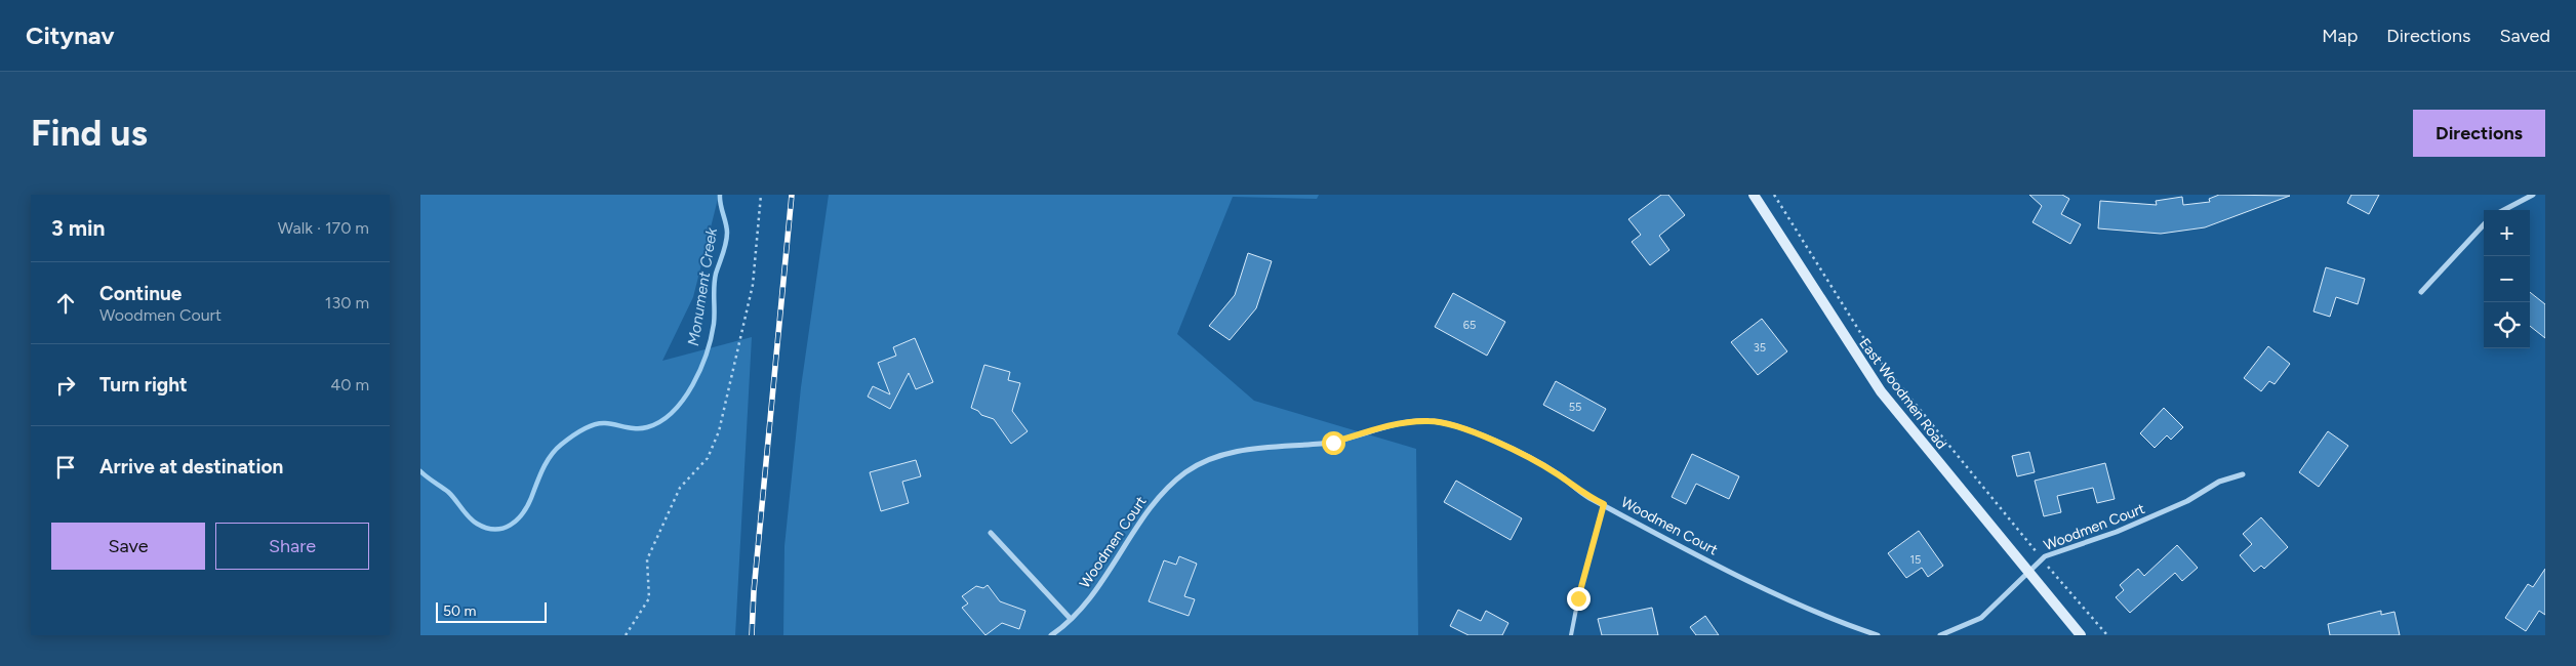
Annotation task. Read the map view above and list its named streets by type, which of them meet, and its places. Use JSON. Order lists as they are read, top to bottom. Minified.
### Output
{"streets":{"main road":["East Woodmen Road"],"street":["Woodmen Court"]},"crossings":[["East Woodmen Road","Woodmen Court"]],"water":["Monument Creek"],"house_numbers":["65","35","55","15"],"scale_bar":"50 m","page":{"header":"Citynav","nav":["Map","Directions","Saved"],"buttons":["Directions",["Save","Share"]],"title":"Find us","heading":["3 min","Walk · 170 m"],"map_buttons":["+","−"],"list":[["Continue","Woodmen Court","130 m"],["Turn right","40 m"],"Arrive at destination"],"scale":"50 m"}}
